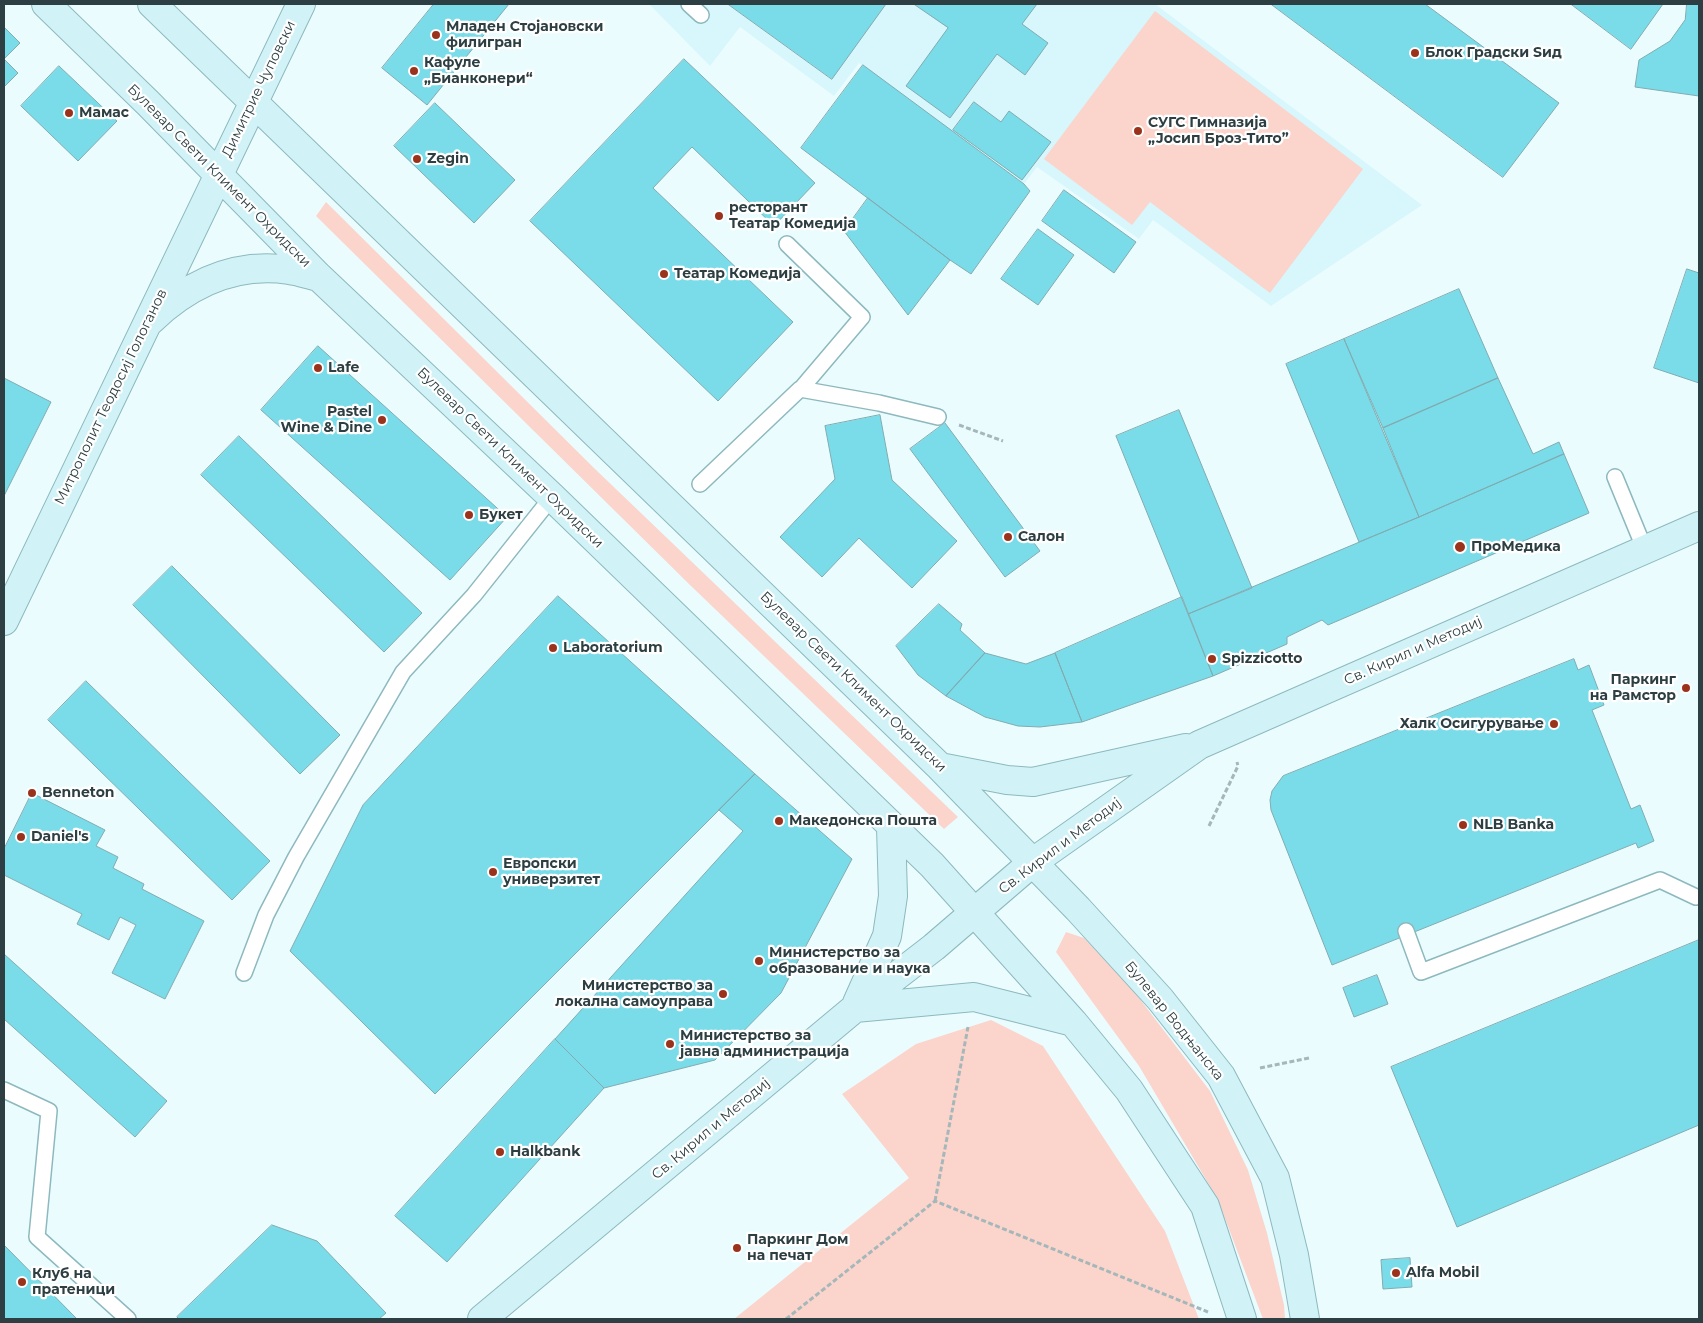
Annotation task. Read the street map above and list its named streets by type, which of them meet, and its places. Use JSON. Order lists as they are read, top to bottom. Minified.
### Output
{"streets":{"street":["Димитрие Чуповски","Булевар Свети Климент Охридски","Митрополит Теодосиј Гологанов","Св. Кирил и Методиј","Булевар Водњанска"]},"crossings":[["Димитрие Чуповски","Булевар Свети Климент Охридски"],["Димитрие Чуповски","Митрополит Теодосиј Гологанов"],["Булевар Свети Климент Охридски","Митрополит Теодосиј Гологанов"],["Булевар Свети Климент Охридски","Св. Кирил и Методиј"],["Булевар Свети Климент Охридски","Булевар Водњанска"],["Св. Кирил и Методиј","Булевар Водњанска"]],"places":["Младен Стојановски филигран","Блок Градски Sид","Кафуле „Бианконери“","Мамас","СУГС Гимназија „Јосип Броз-Тито”","Zegin","ресторант Театар Комедија","Театар Комедија","Lafe","Pastel Wine & Dine","Букет","Салон","ПроМедика","Laboratorium","Spizzicotto","Паркинг на Рамстор","Халк Осигурување","Benneton","Македонска Пошта","NLB Banka","Daniel's","Европски универзитет","Министерство за образование и наука","Министерство за локална самоуправа","Министерство за јавна администрација","Halkbank","Паркинг Дом на печат","Alfa Mobil","Клуб на пратеници"]}
